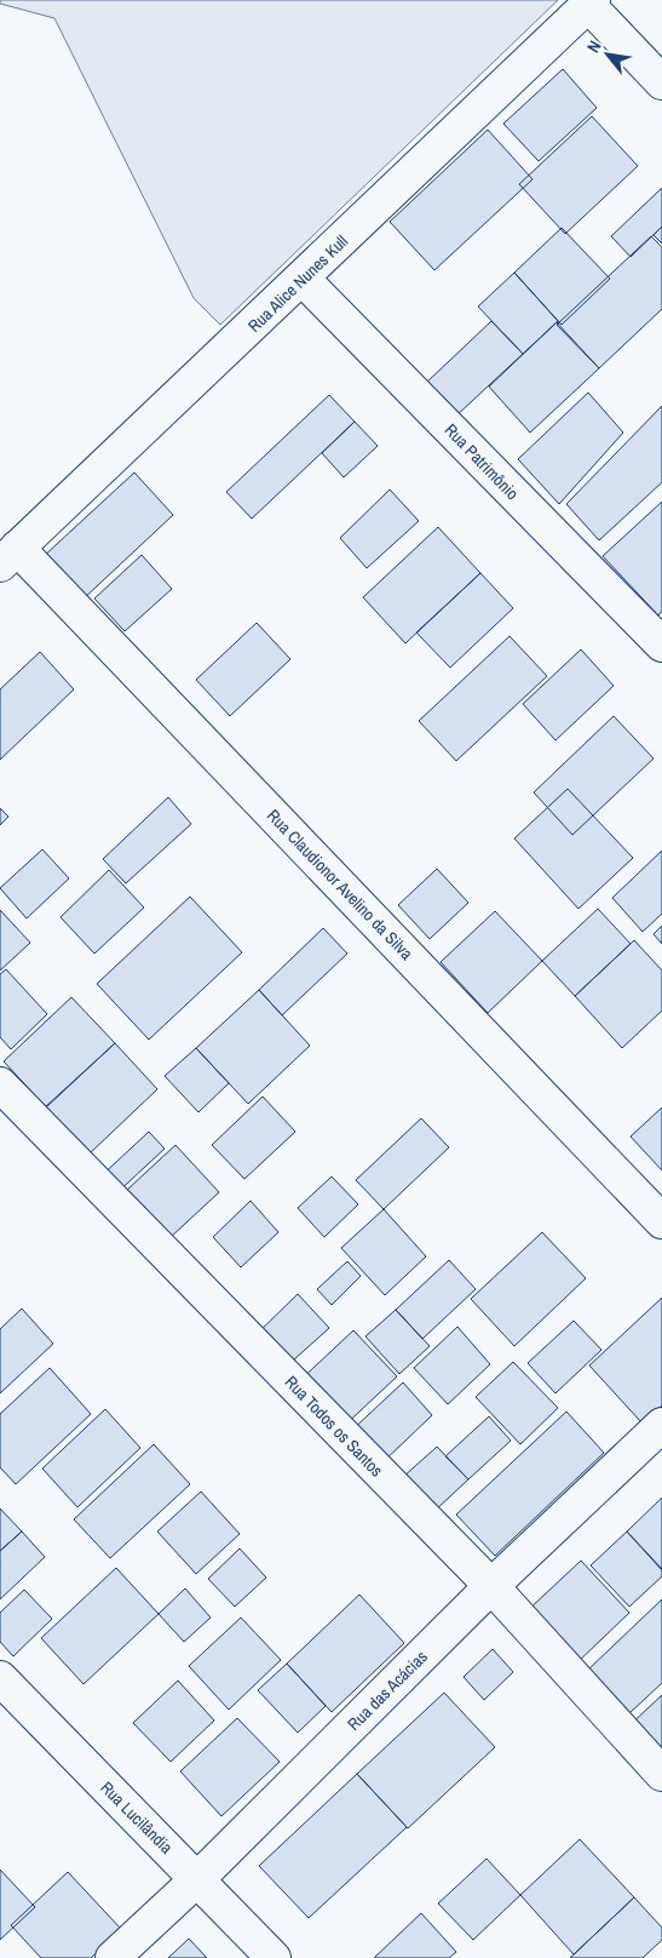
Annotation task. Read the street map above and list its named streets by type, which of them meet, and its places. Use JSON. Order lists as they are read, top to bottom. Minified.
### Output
{"streets":{"street":["Rua Alice Nunes Kull","Rua Patrimônio","Rua Claudionor Avelino da Silva","Rua Todos os Santos","Rua das Acácias","Rua Lucilândia"]},"crossings":[["Rua Alice Nunes Kull","Rua Patrimônio"],["Rua Alice Nunes Kull","Rua Claudionor Avelino da Silva"],["Rua Todos os Santos","Rua das Acácias"],["Rua das Acácias","Rua Lucilândia"]],"north":"top left"}
